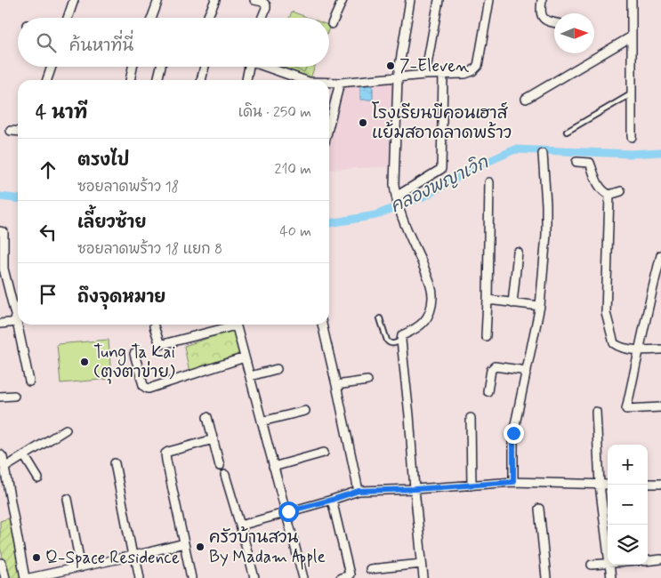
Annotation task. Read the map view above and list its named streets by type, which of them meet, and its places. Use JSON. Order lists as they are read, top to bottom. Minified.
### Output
{"water":["คลองพญาเวิก"],"places":["7-Eleven","โรงเรียนบีคอนเฮาส์ แย้มสอาดลาดพร้าว","Tung Ta Kai (ตุงตาข่าย)","ครัวบ้านสวน By Madam Apple","Q-Space Residence"],"north":"right","page":{"search":"ค้นหาที่นี่","heading":["4 นาที","เดิน · 250 m"],"list":[["ตรงไป","ซอยลาดพร้าว 18","210 m"],["เลี้ยวซ้าย","ซอยลาดพร้าว 18 แยก 8","40 m"],"ถึงจุดหมาย"],"map_buttons":["+","−"]}}
